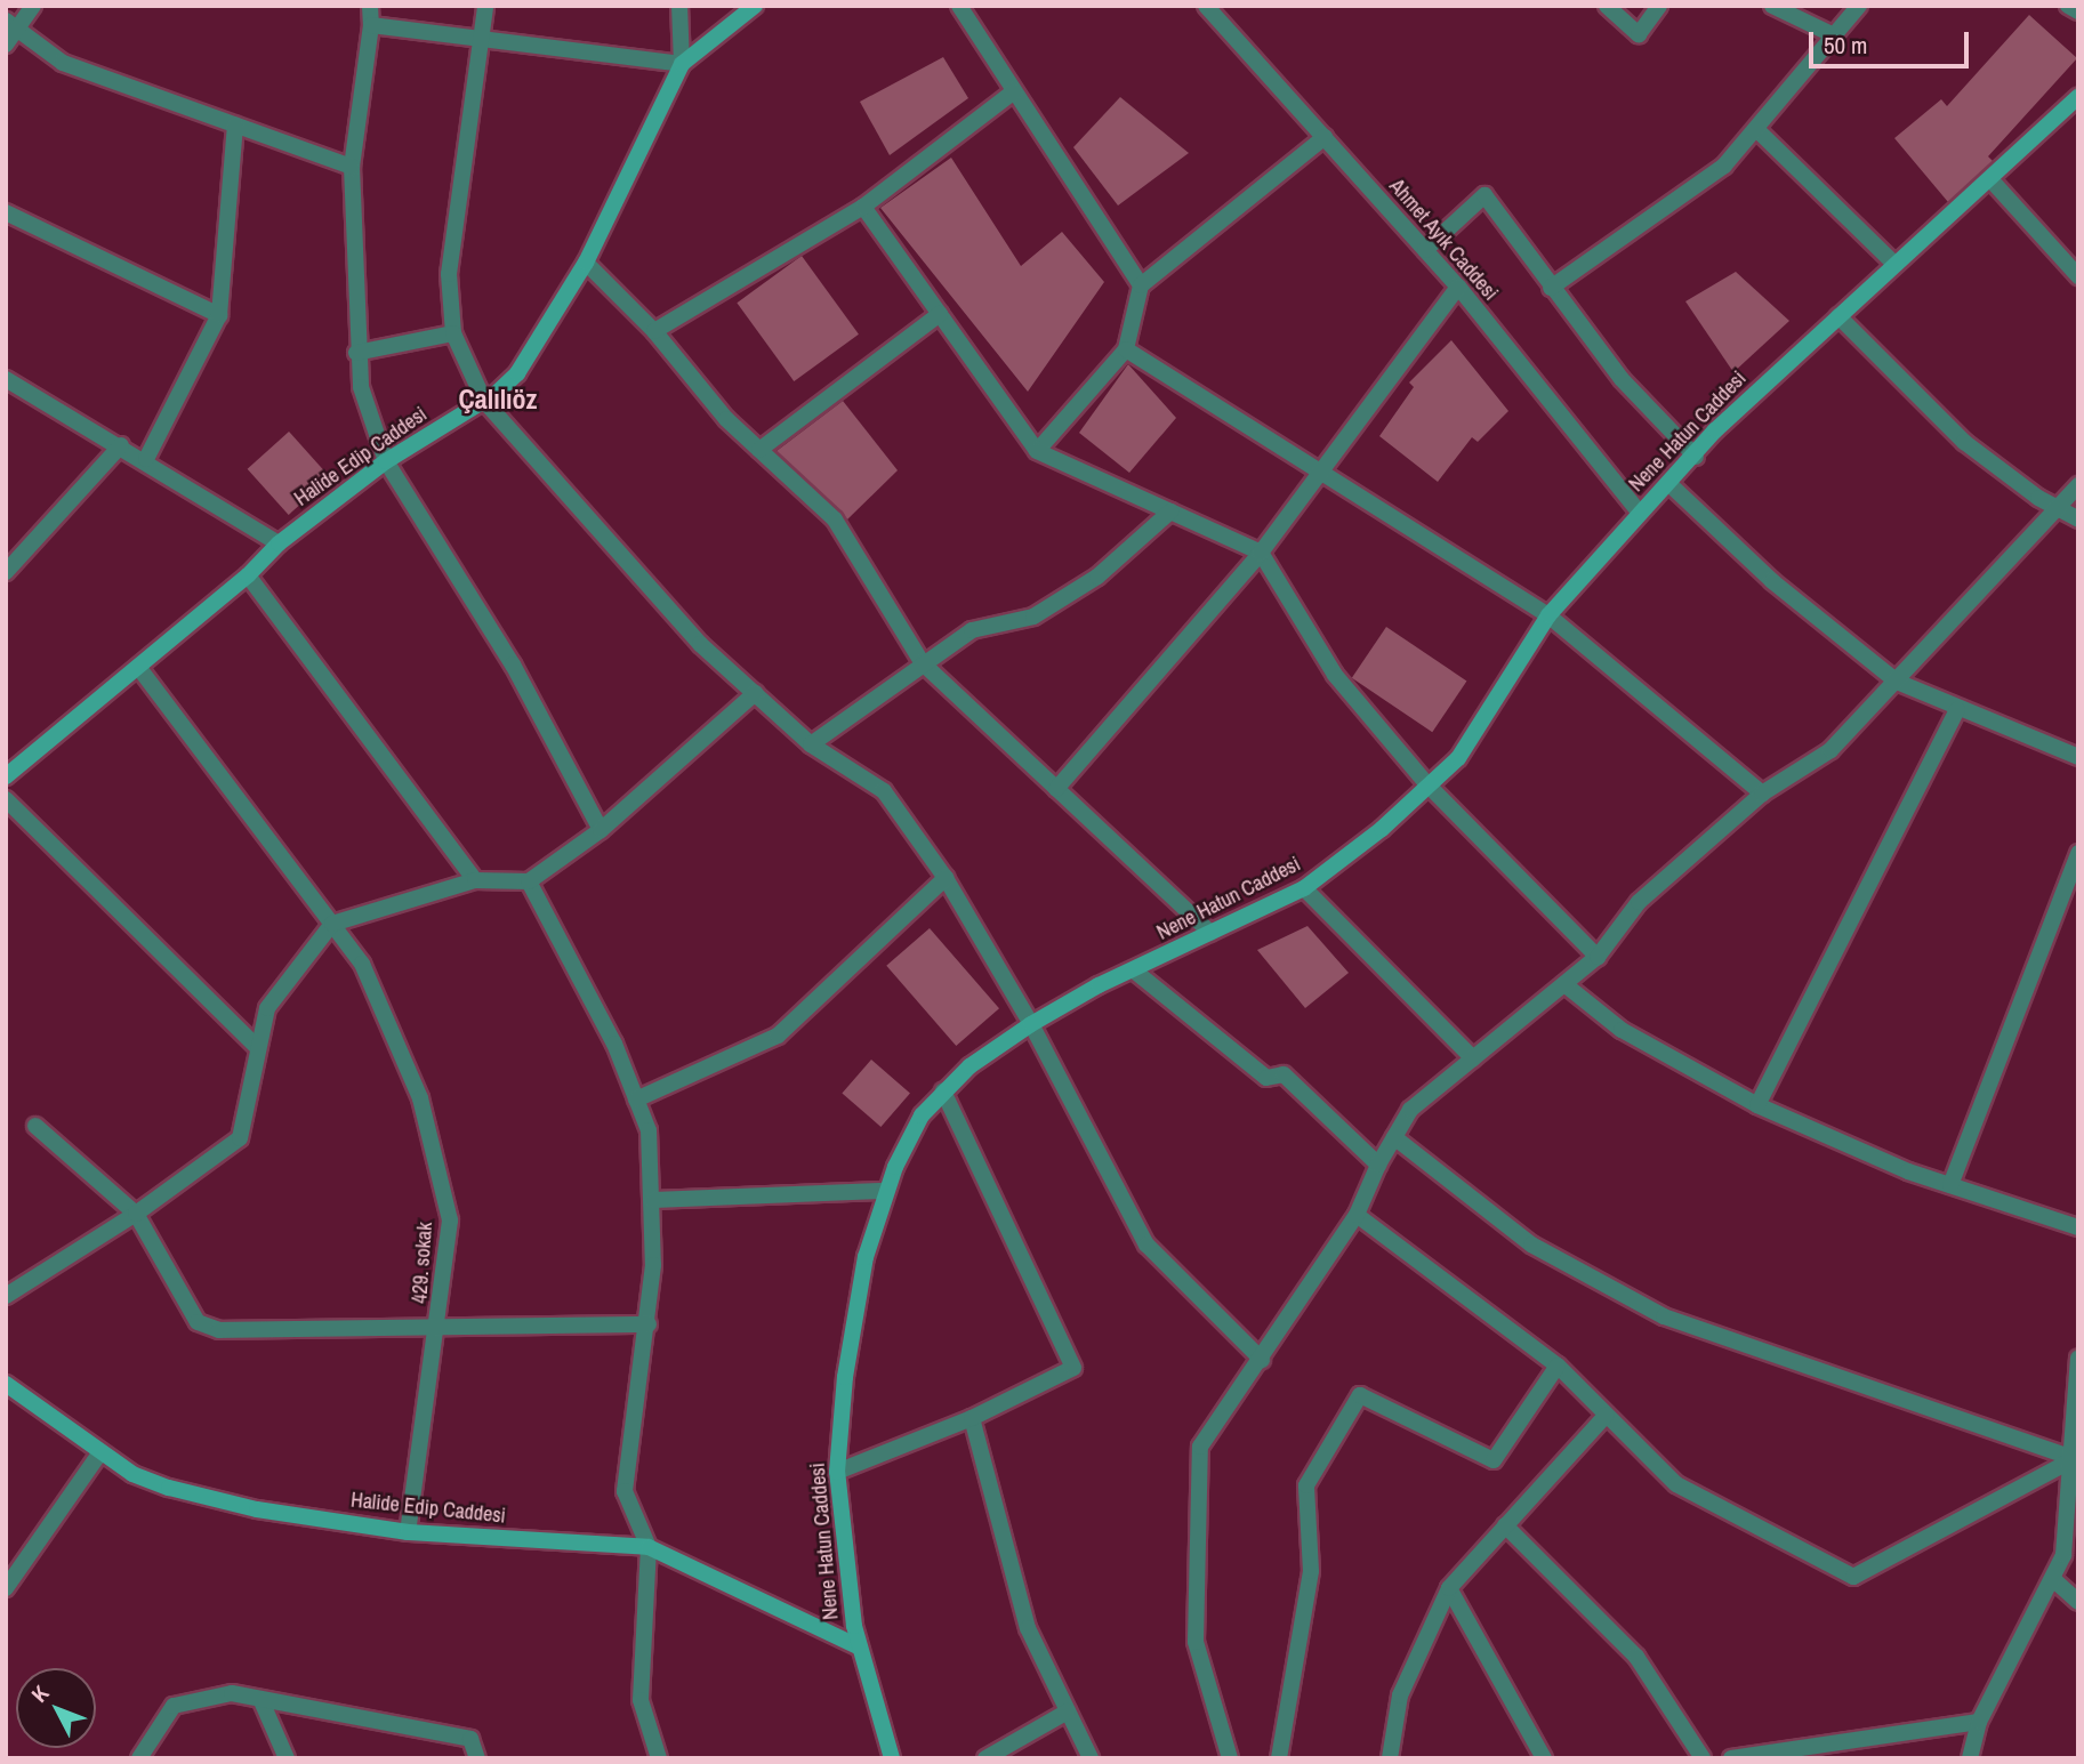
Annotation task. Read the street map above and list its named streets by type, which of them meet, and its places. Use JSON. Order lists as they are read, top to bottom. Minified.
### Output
{"streets":{"street":["Ahmet Ayık Caddesi","Nene Hatun Caddesi","Halide Edip Caddesi","429. sokak"]},"crossings":[["Ahmet Ayık Caddesi","Nene Hatun Caddesi"],["Nene Hatun Caddesi","Halide Edip Caddesi"],["Halide Edip Caddesi","429. sokak"]],"districts":["Çalılıöz"],"scale_bar":"50 m","north":"top left"}
